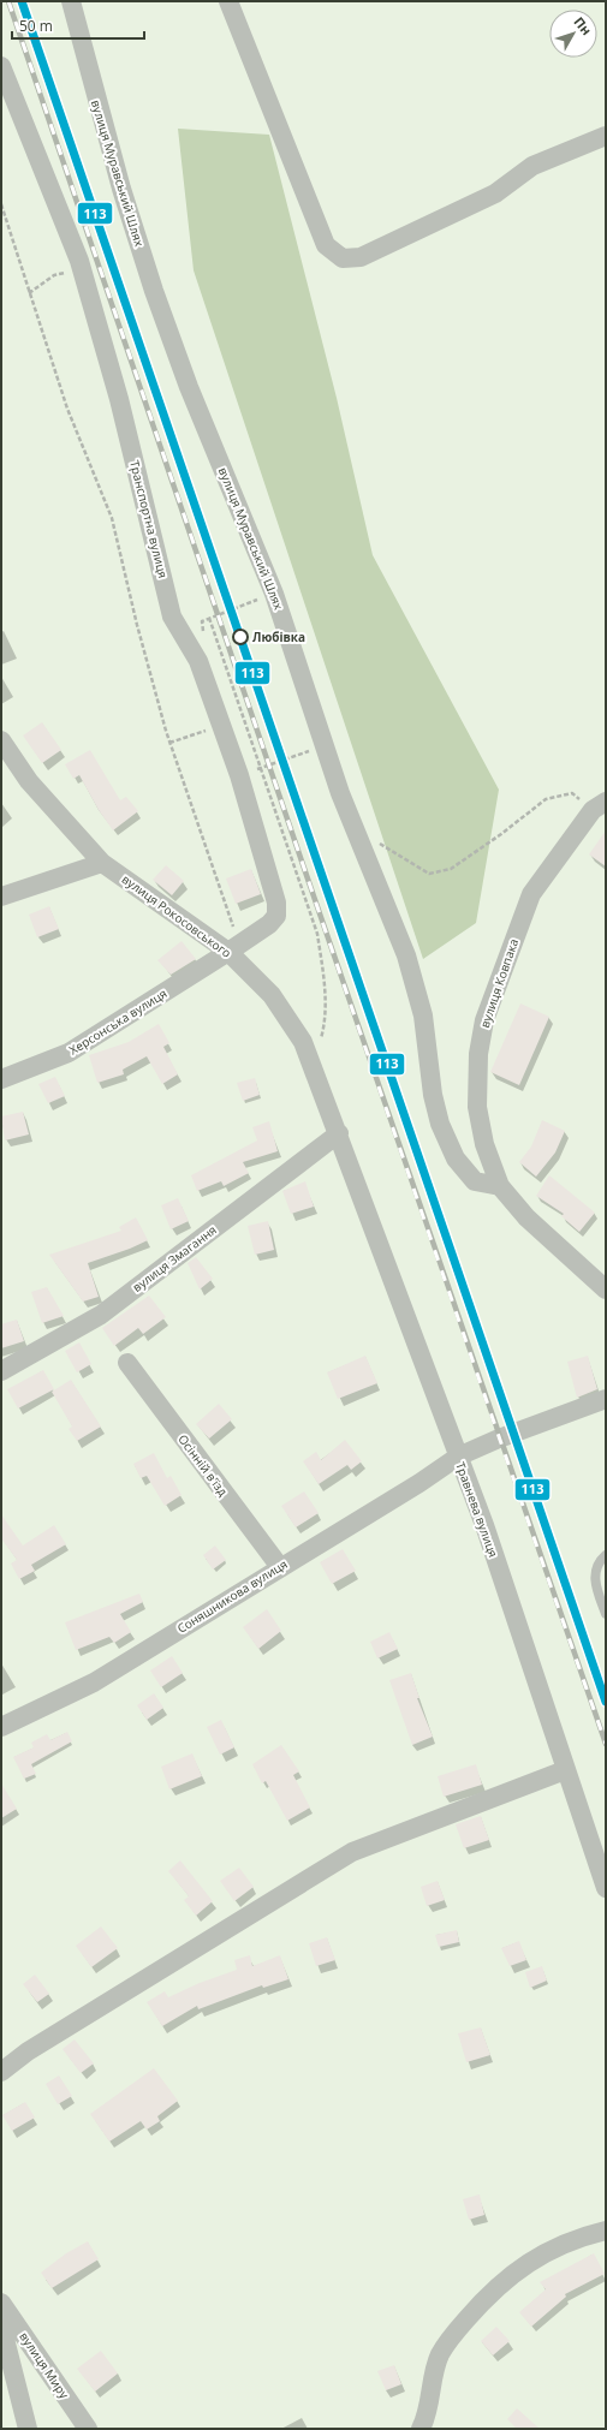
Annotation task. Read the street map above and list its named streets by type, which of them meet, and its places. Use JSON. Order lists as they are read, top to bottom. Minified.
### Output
{"streets":{"street":["вулиця Муравський Шлях","Транспортна вулиця","вулиця Рокосовського","вулиця Ковпака","Херсонська вулиця","вулиця Змагання","Осінній в'їзд","Травнева вулиця","Соняшникова вулиця","вулиця Миру"]},"crossings":[["вулиця Муравський Шлях","вулиця Ковпака"],["Транспортна вулиця","вулиця Рокосовського"],["Транспортна вулиця","Херсонська вулиця"],["вулиця Рокосовського","Херсонська вулиця"],["вулиця Рокосовського","вулиця Змагання"],["вулиця Рокосовського","Травнева вулиця"],["вулиця Змагання","Травнева вулиця"],["Осінній в'їзд","Соняшникова вулиця"],["Травнева вулиця","Соняшникова вулиця"]],"places":["Любівка"],"lines":["transit line 113"],"scale_bar":"50 m","north":"top right"}
